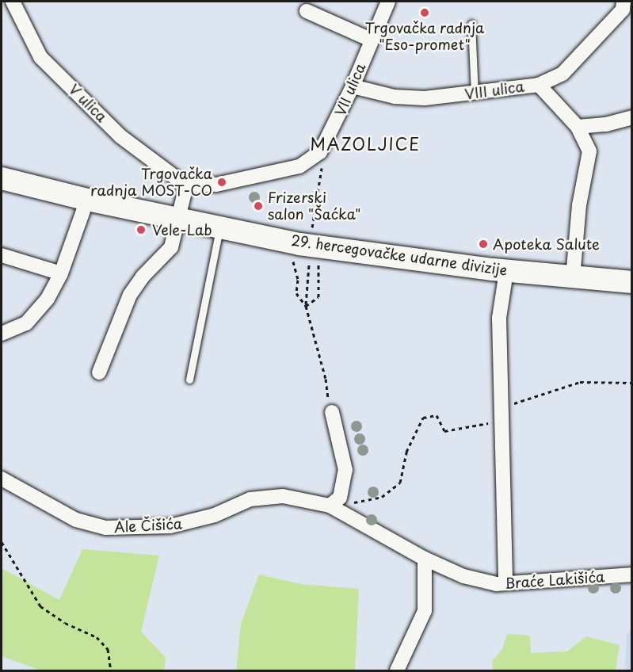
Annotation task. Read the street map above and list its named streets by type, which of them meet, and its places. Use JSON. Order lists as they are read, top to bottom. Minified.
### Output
{"streets":{"main road":["29. hercegovačke udarne divizije"],"street":["VII ulica","VIII ulica","V ulica","Ale Čišića","Braće Lakišića"]},"crossings":[["VII ulica","VIII ulica"],["VII ulica","V ulica"],["VIII ulica","29. hercegovačke udarne divizije"],["Ale Čišića","Braće Lakišića"]],"districts":["MAZOLJICE"],"places":["Trgovačka radnja \"Eso-promet\"","Trgovačka radnja MOST-CO","Frizerski salon \"Šaćka\"","Vele-Lab","Apoteka Salute"]}
